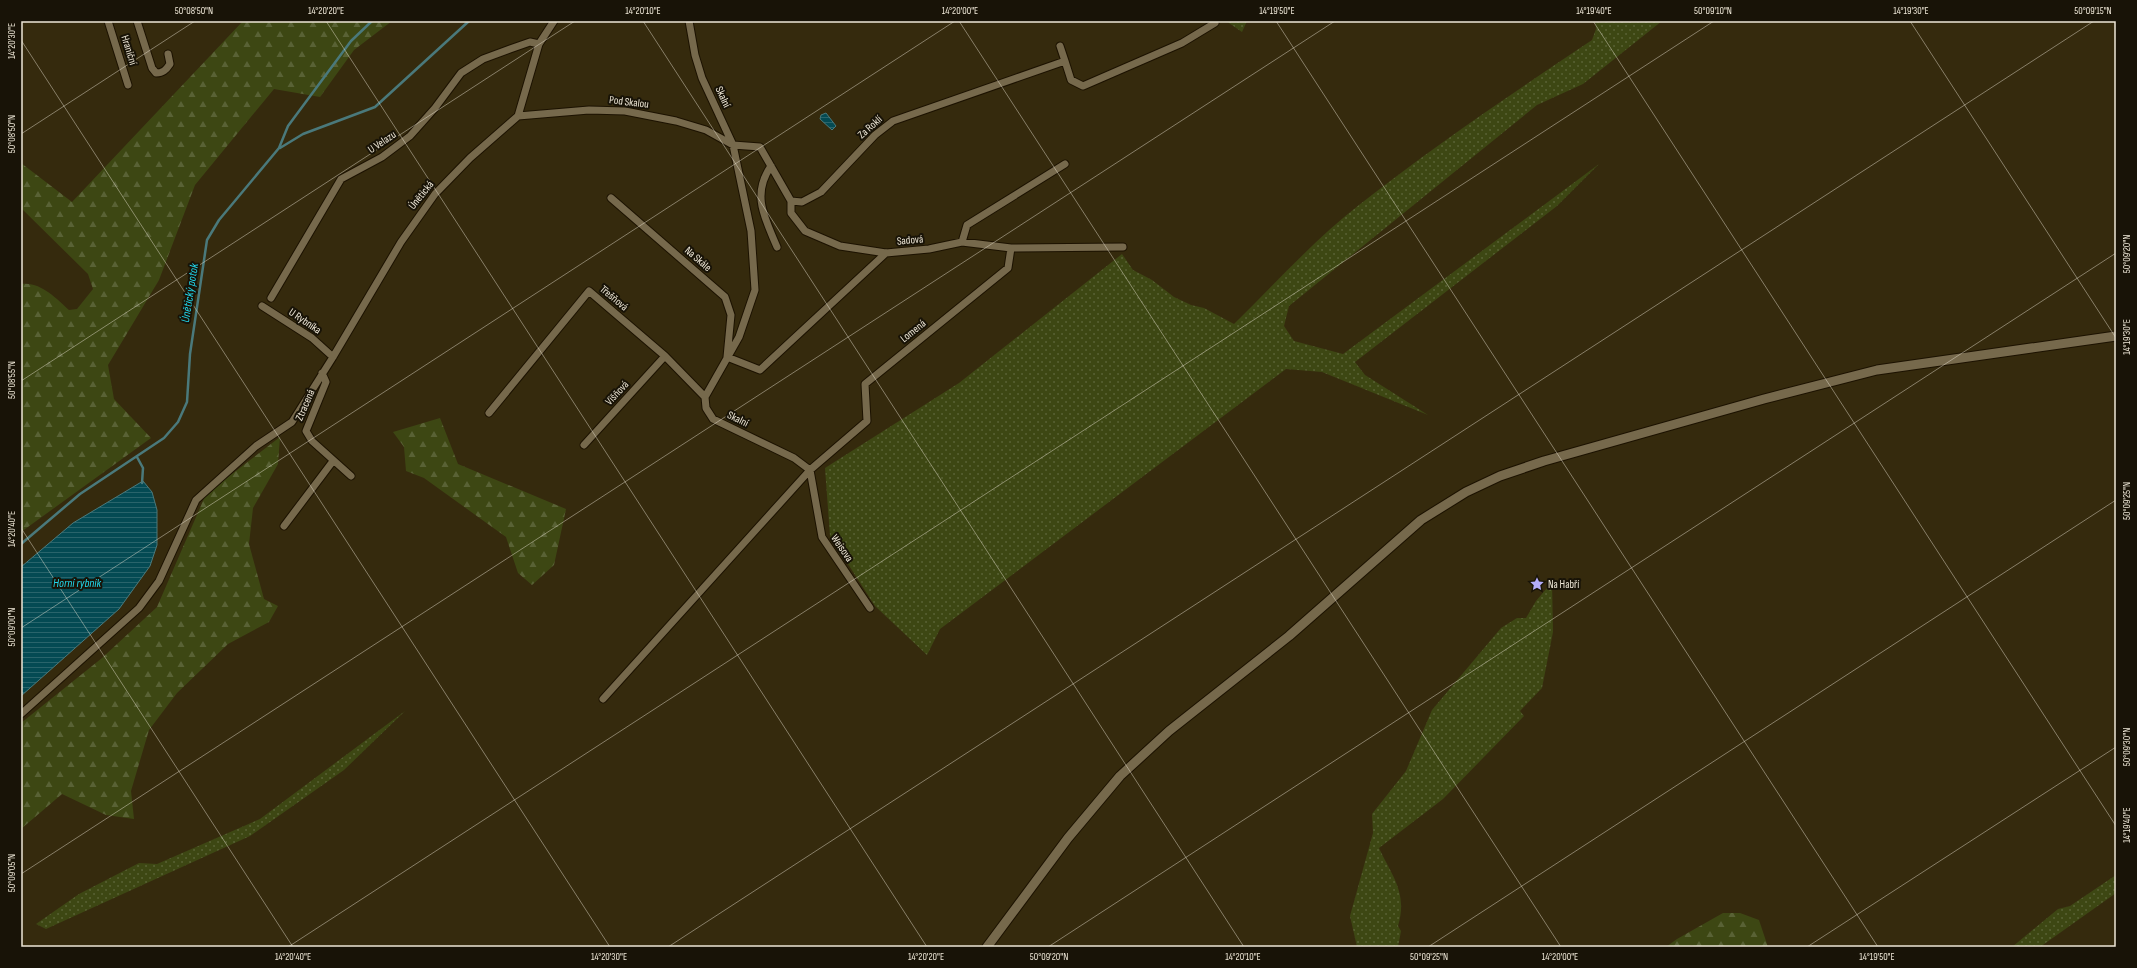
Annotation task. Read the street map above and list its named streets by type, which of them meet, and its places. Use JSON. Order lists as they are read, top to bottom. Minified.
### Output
{"streets":{"street":["Hraniční","Skalní","Pod Skalou","Za Roklí","U Velazu","Únětická","Sadová","Na Skále","Třešňová","U Rybníka","Lomená","Višňová","Ztracená","Weisova"]},"crossings":[["Skalní","Pod Skalou"],["Skalní","Sadová"],["Skalní","Na Skále"],["Skalní","Třešňová"],["Skalní","Lomená"],["Skalní","Weisova"],["Pod Skalou","Únětická"],["Únětická","U Rybníka"],["Únětická","Ztracená"],["Sadová","Na Skále"],["Třešňová","Višňová"],["Lomená","Weisova"]],"water":["Únětický potok","Horní rybník"],"places":{"place":["Na Habří"]},"coordinates":["50°08'50\"N","14°20'20\"E","14°20'10\"E","14°20'00\"E","14°19'50\"E","14°19'40\"E","50°09'10\"N","14°19'30\"E","50°09'15\"N","14°20'30\"E","50°09'20\"N","50°08'55\"N","50°09'25\"N","14°20'40\"E","50°09'00\"N","50°09'30\"N","50°09'05\"N"]}
